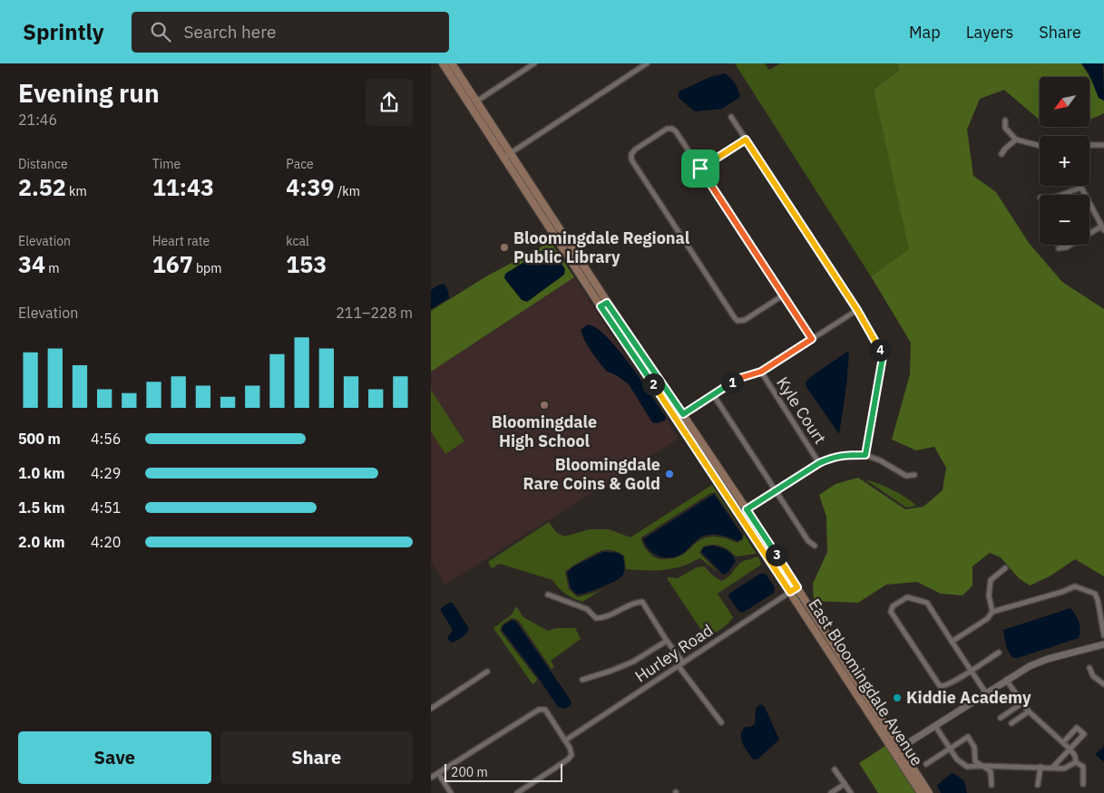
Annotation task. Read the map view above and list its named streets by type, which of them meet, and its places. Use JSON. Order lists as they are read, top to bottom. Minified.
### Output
{"streets":{"main road":["East Bloomingdale Avenue"],"street":["Kyle Court","Hurley Road"]},"crossings":[["Hurley Road","East Bloomingdale Avenue"]],"places":["Bloomingdale Regional Public Library","Bloomingdale High School","Bloomingdale Rare Coins & Gold","Kiddie Academy"],"scale_bar":"200 m","north":"bottom left","page":{"header":"Sprintly","search":"Search here","nav":["Map","Layers","Share"],"heading":["Evening run","21:46"],"map_buttons":["+","−"],"stats":[["Distance","2.52 km"],["Time","11:43"],["Pace","4:39 /km"],["Elevation","34 m"],["Heart rate","167 bpm"],["kcal","153"]],"chart":["Elevation","211–228 m"],"pins":["4","1","2","3"],"list":[{"name":"500 m","note":"4:56"},{"name":"1.0 km","note":"4:29"},{"name":"1.5 km","note":"4:51"},{"name":"2.0 km","note":"4:20"}],"buttons":["Save","Share"],"scale":"200 m"}}
